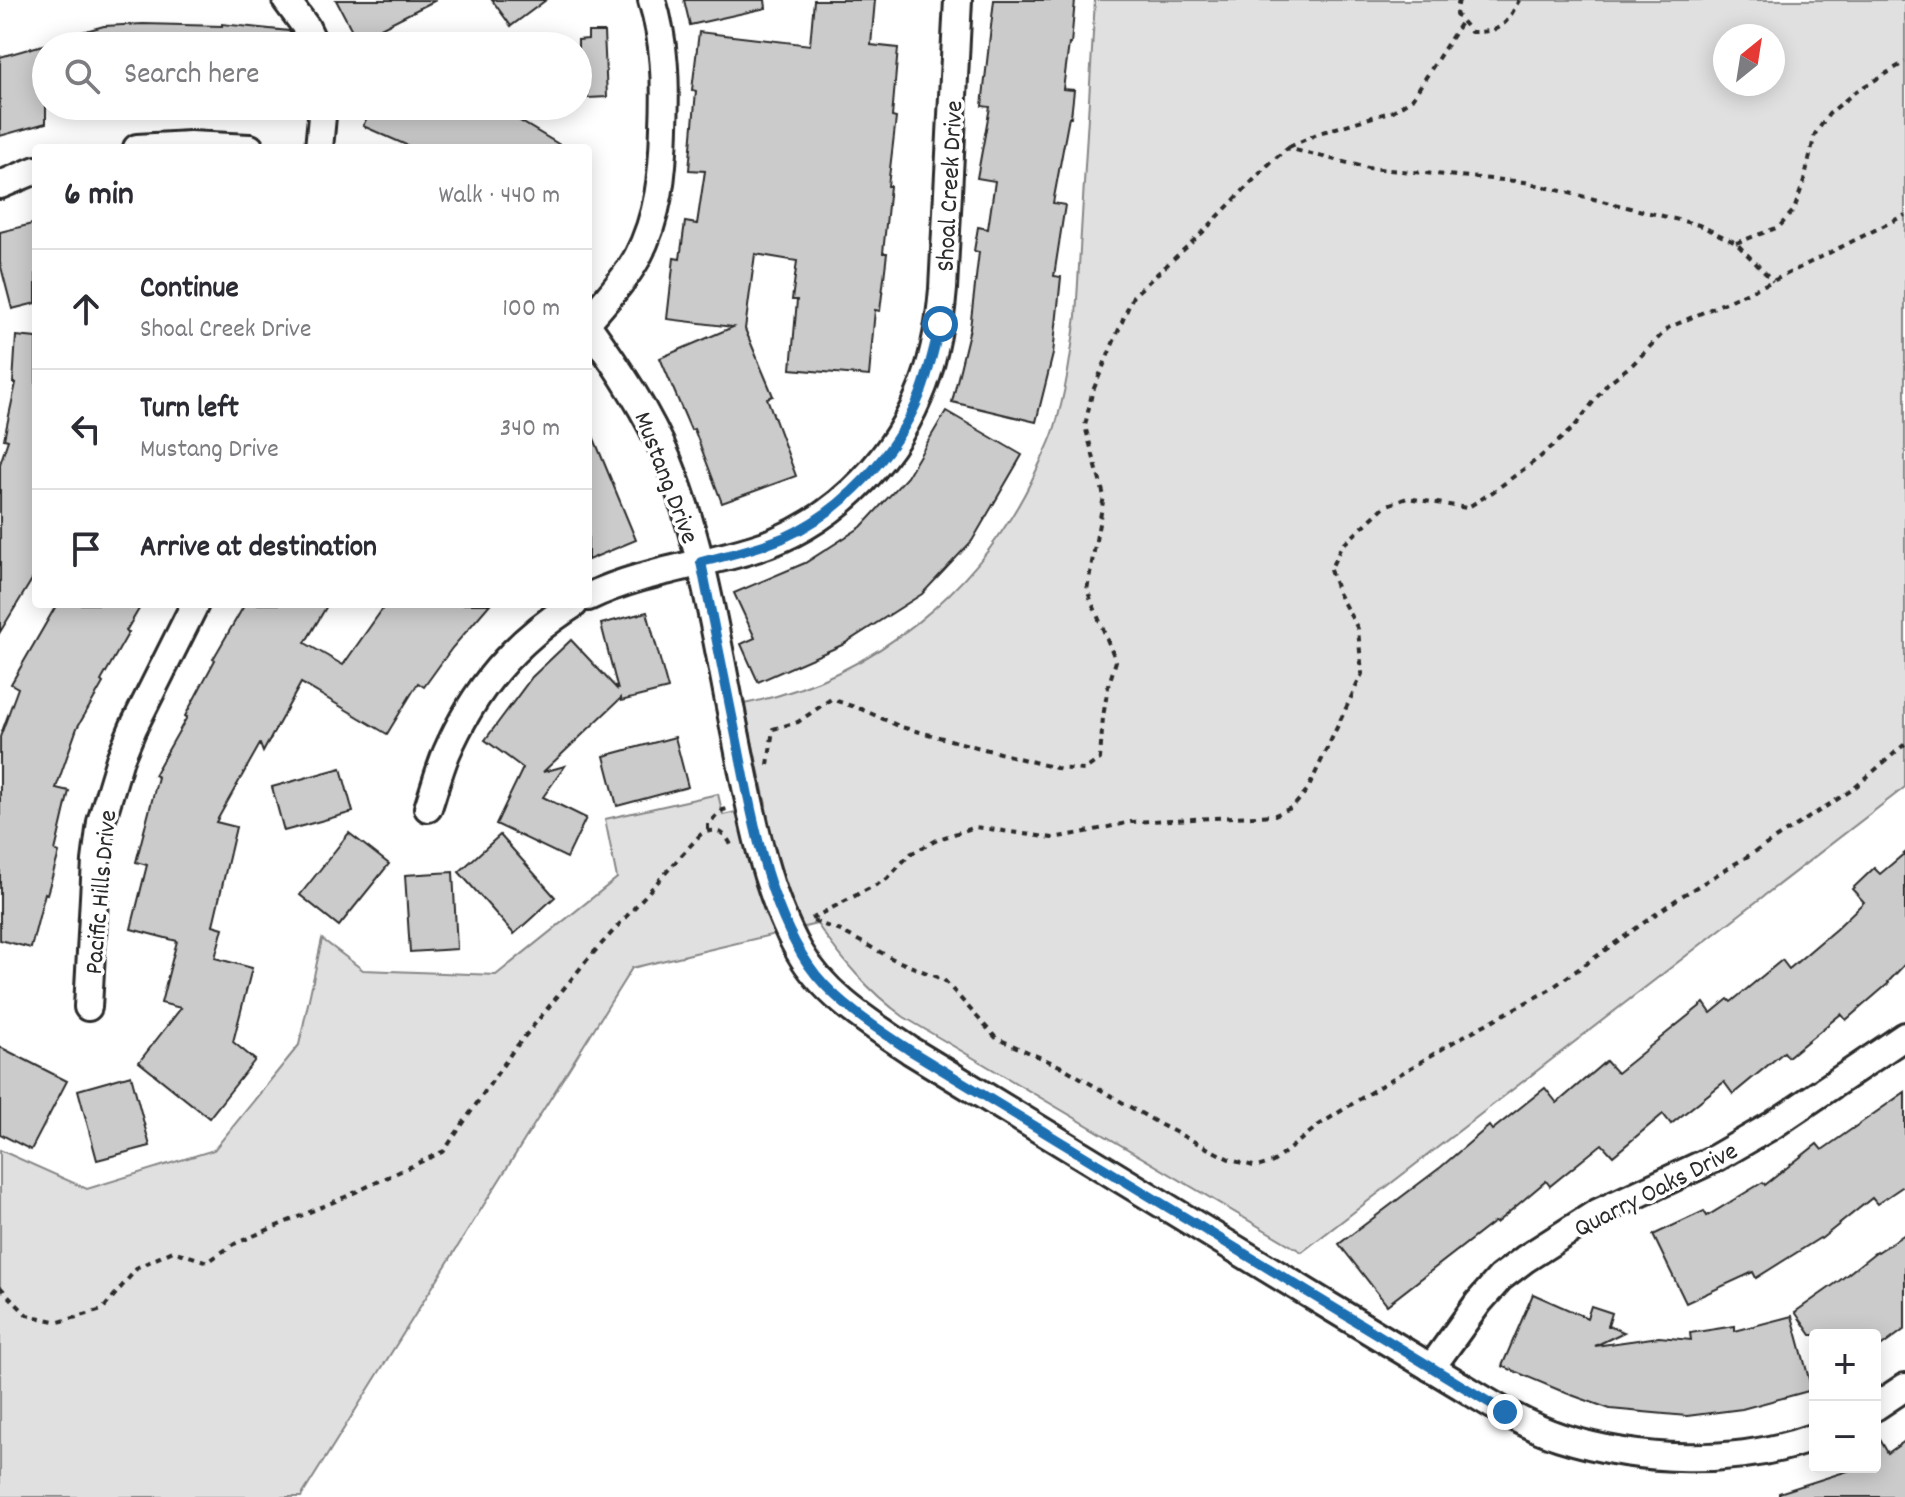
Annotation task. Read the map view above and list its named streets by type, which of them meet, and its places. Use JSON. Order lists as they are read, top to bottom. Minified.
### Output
{"streets":{"street":["Shoal Creek Drive","Mustang Drive","Pacific Hills Drive","Quarry Oaks Drive"]},"crossings":[["Shoal Creek Drive","Mustang Drive"],["Mustang Drive","Quarry Oaks Drive"]],"north":"top right","page":{"search":"Search here","heading":["6 min","Walk · 440 m"],"list":[["Continue","Shoal Creek Drive","100 m"],["Turn left","Mustang Drive","340 m"],"Arrive at destination"],"map_buttons":["+","−"]}}
